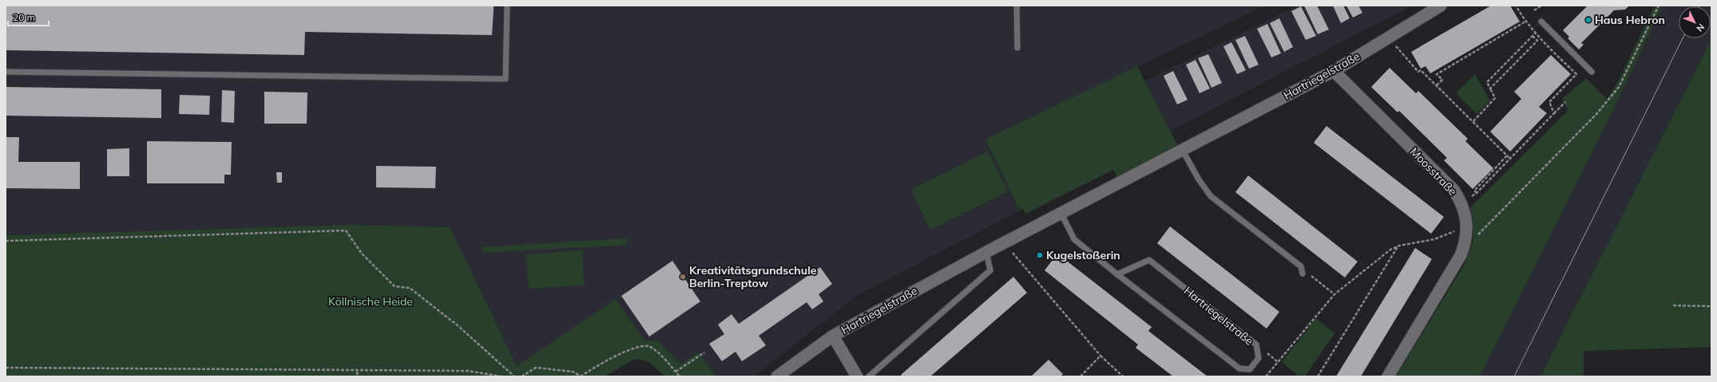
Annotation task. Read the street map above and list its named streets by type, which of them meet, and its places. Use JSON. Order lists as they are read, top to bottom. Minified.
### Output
{"streets":{"street":["Hartriegelstraße","Moosstraße"]},"crossings":[["Hartriegelstraße","Moosstraße"]],"parks":["Köllnische Heide"],"places":["Haus Hebron","Kugelstoßerin","Kreativitätsgrundschule Berlin-Treptow"],"scale_bar":"20 m","north":"bottom right"}
